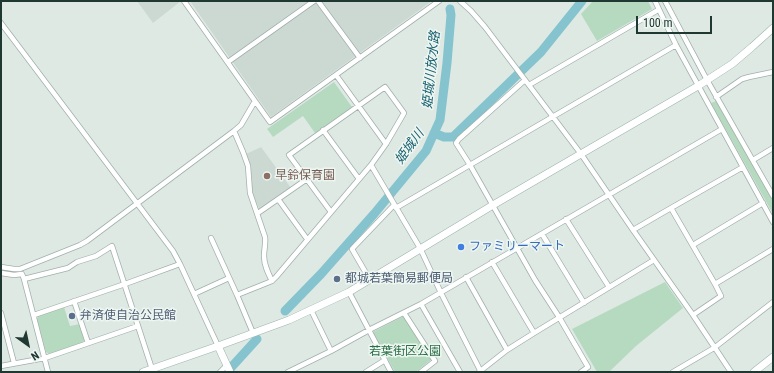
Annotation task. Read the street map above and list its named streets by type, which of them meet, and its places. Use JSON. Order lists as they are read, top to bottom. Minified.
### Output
{"water":["姫城川放水路","姫城川"],"parks":["若葉街区公園"],"places":["早鈴保育園","ファミリーマート","都城若葉簡易郵便局","弁済使自治公民館"],"scale_bar":"100 m","north":"bottom right"}
